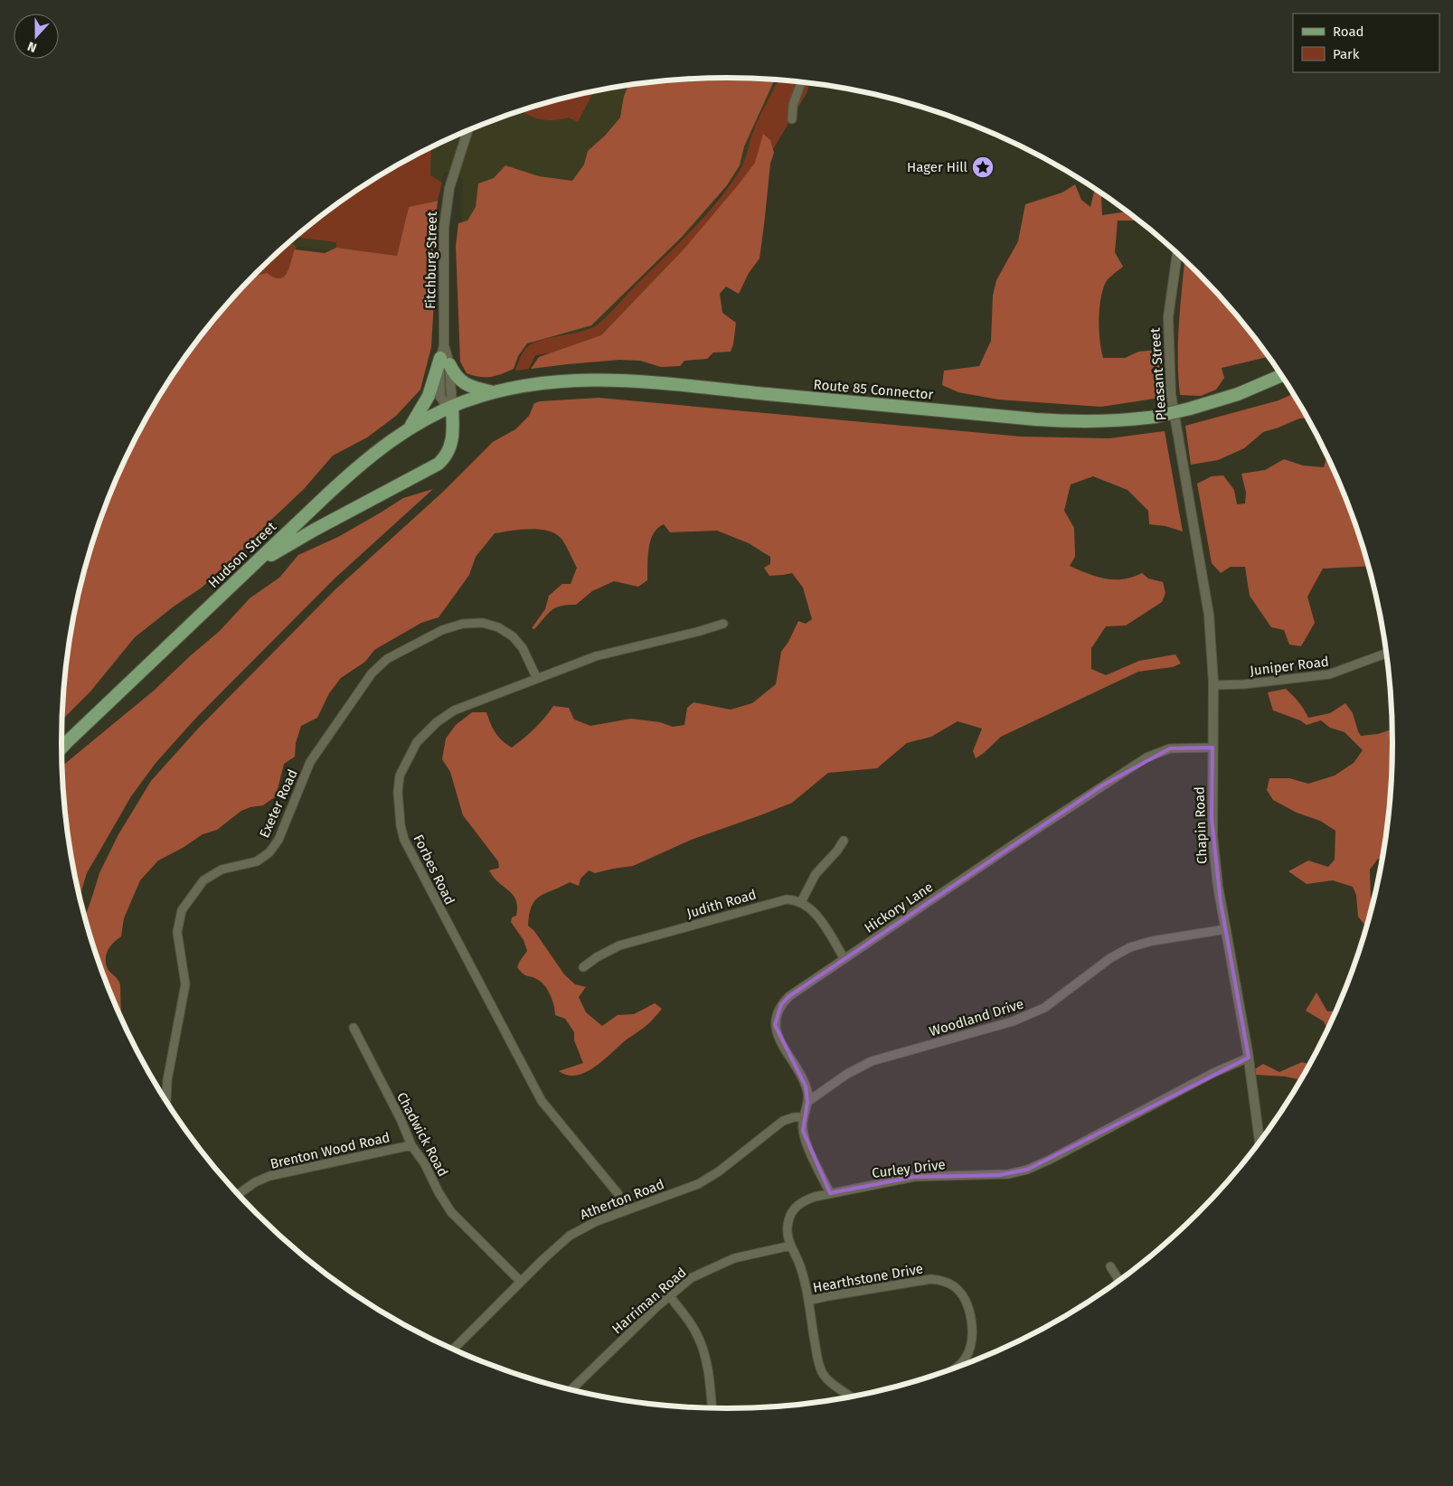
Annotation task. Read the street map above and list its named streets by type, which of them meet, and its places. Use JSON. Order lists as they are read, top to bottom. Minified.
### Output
{"streets":{"main road":["Route 85 Connector","Hudson Street"],"street":["Fitchburg Street","Pleasant Street","Juniper Road","Exeter Road","Chapin Road","Forbes Road","Judith Road","Hickory Lane","Woodland Drive","Chadwick Road","Brenton Wood Road","Curley Drive","Atherton Road","Hearthstone Drive","Harriman Road"]},"crossings":[["Pleasant Street","Chapin Road"],["Route 85 Connector","Hudson Street"],["Juniper Road","Chapin Road"],["Exeter Road","Forbes Road"],["Chapin Road","Hickory Lane"],["Chapin Road","Woodland Drive"],["Chapin Road","Curley Drive"],["Forbes Road","Atherton Road"],["Hickory Lane","Woodland Drive"],["Hickory Lane","Curley Drive"],["Hickory Lane","Atherton Road"],["Chadwick Road","Brenton Wood Road"],["Chadwick Road","Atherton Road"],["Curley Drive","Hearthstone Drive"],["Curley Drive","Harriman Road"]],"places":{"place":["Hager Hill"]},"legend":["Road","Park"],"north":"bottom"}
